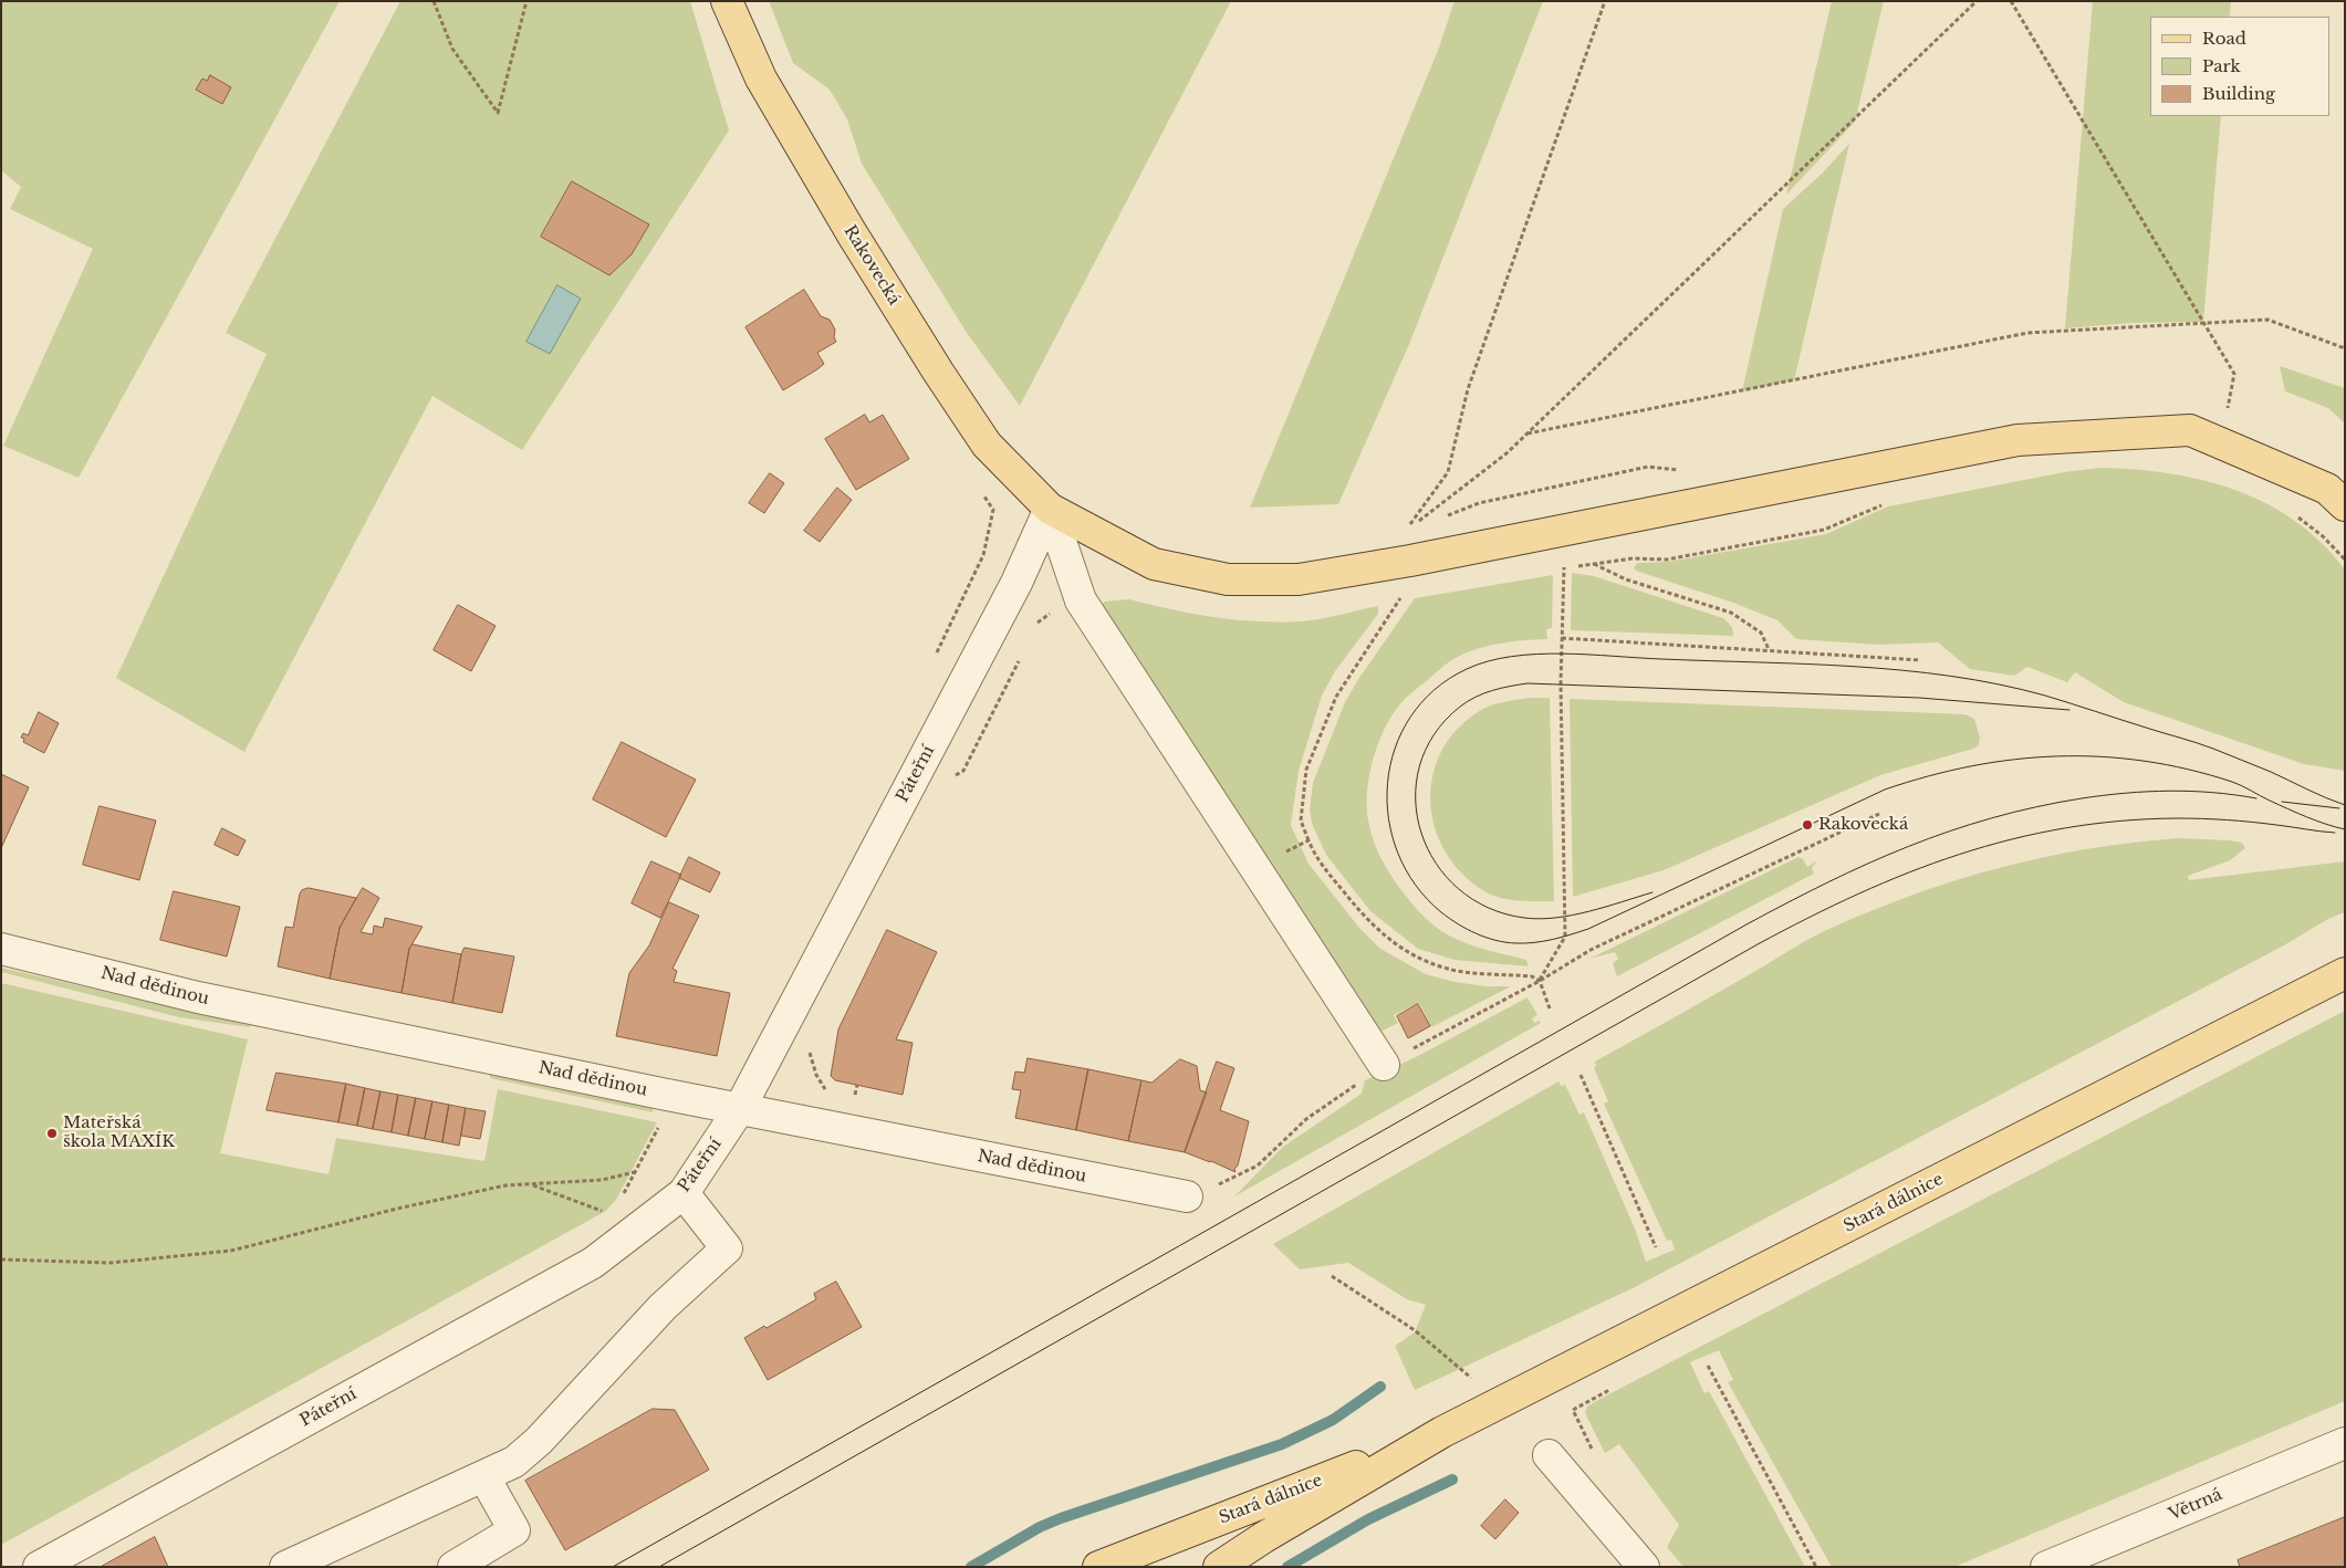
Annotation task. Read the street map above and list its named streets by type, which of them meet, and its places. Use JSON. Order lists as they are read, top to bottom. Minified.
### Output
{"streets":{"main road":["Rakovecká","Stará dálnice"],"street":["Páteřní","Nad dědinou","Větrná"]},"crossings":[["Rakovecká","Páteřní"],["Páteřní","Nad dědinou"]],"places":["Rakovecká","Mateřská škola MAXÍK"],"legend":["Road","Park","Building"]}
